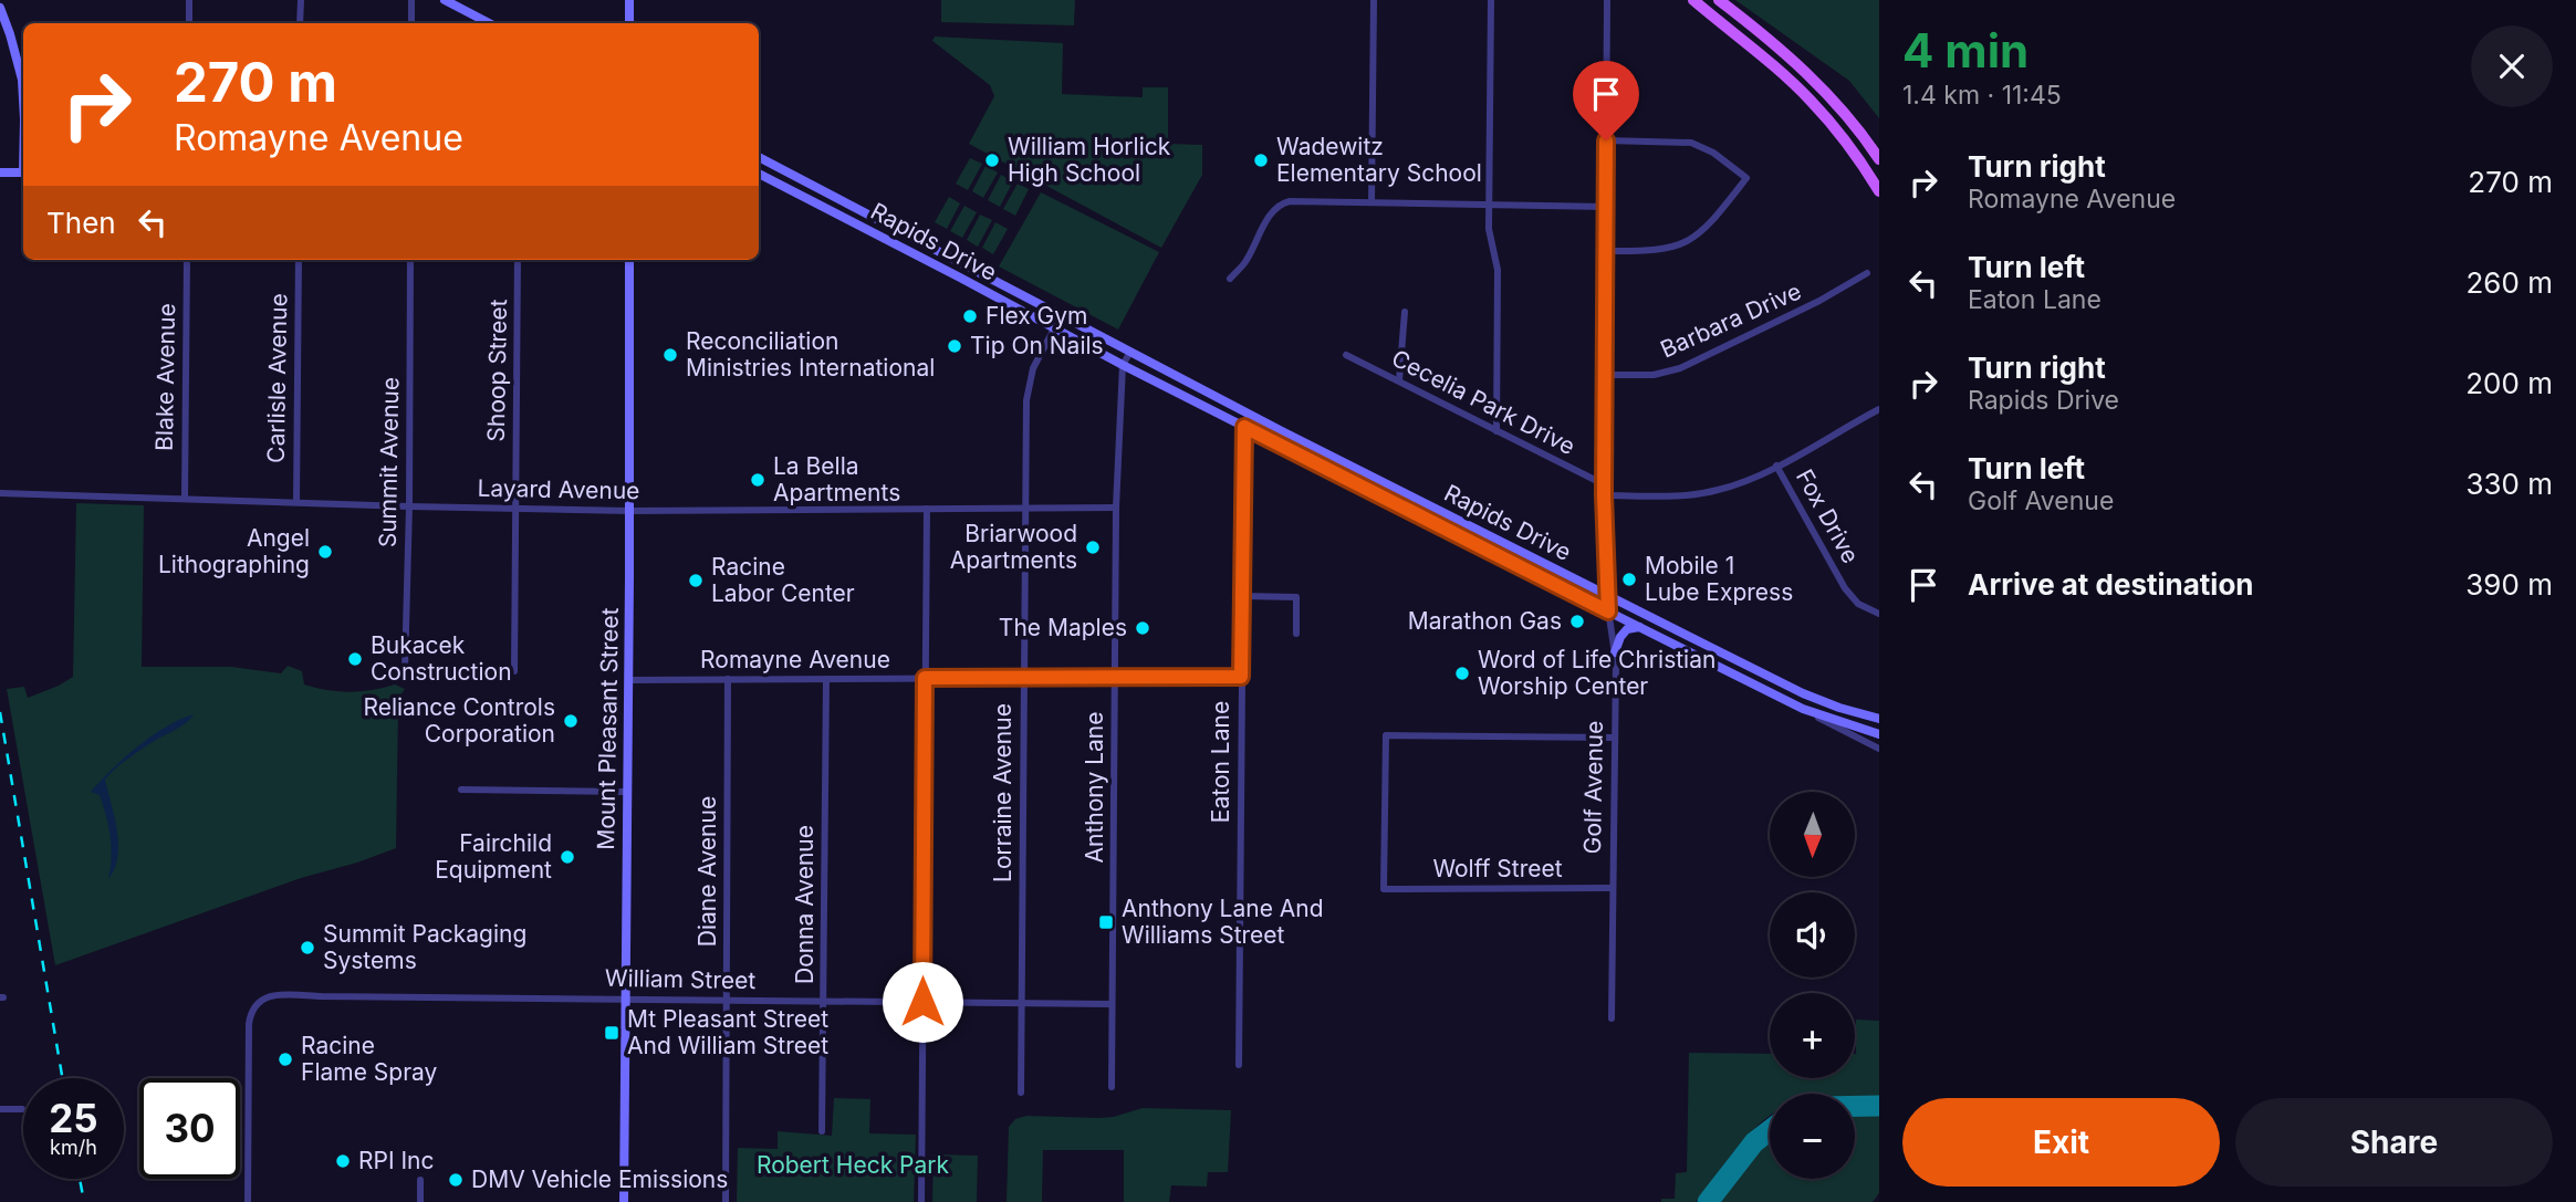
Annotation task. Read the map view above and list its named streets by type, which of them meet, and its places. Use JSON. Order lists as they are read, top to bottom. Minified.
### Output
{"streets":{"street":["Rapids Drive","Barbara Drive","Shoop Street","Blake Avenue","Carlisle Avenue","Cecelia Park Drive","Summit Avenue","Layard Avenue","Fox Drive","Romayne Avenue","Mount Pleasant Street","Eaton Lane","Anthony Lane","Golf Avenue","Lorraine Avenue","Wolff Street","Diane Avenue","Donna Avenue","William Street"]},"crossings":[["Rapids Drive","Eaton Lane"],["Rapids Drive","Anthony Lane"],["Rapids Drive","Golf Avenue"],["Rapids Drive","Lorraine Avenue"],["Barbara Drive","Golf Avenue"],["Shoop Street","Layard Avenue"],["Blake Avenue","Layard Avenue"],["Carlisle Avenue","Layard Avenue"],["Cecelia Park Drive","Golf Avenue"],["Summit Avenue","Layard Avenue"],["Layard Avenue","Mount Pleasant Street"],["Layard Avenue","Anthony Lane"],["Layard Avenue","Lorraine Avenue"],["Romayne Avenue","Mount Pleasant Street"],["Romayne Avenue","Eaton Lane"],["Romayne Avenue","Anthony Lane"],["Romayne Avenue","Lorraine Avenue"],["Romayne Avenue","Diane Avenue"],["Romayne Avenue","Donna Avenue"],["Mount Pleasant Street","William Street"],["Anthony Lane","William Street"],["Golf Avenue","Wolff Street"],["Lorraine Avenue","William Street"],["Diane Avenue","William Street"],["Donna Avenue","William Street"]],"parks":["Robert Heck Park"],"places":{"other":["William Horlick High School","Wadewitz Elementary School","Flex Gym","Tip On Nails","Reconciliation Ministries International","La Bella Apartments","Briarwood Apartments","Angel Lithographing","Mobile 1 Lube Express","Racine Labor Center","Marathon Gas","The Maples","Bukacek Construction","Word of Life Christian Worship Center","Reliance Controls Corporation","Fairchild Equipment","Summit Packaging Systems","Racine Flame Spray","RPI Inc","DMV Vehicle Emissions"],"transit":["Anthony Lane And Williams Street","Mt Pleasant Street And William Street"]},"north":"bottom","page":{"heading":["4 min","1.4 km · 11:45"],"turn":["270 m","Romayne Avenue"],"list":[{"name":"Turn right","note":"Romayne Avenue","value":"270 m"},{"name":"Turn left","note":"Eaton Lane","value":"260 m"},{"name":"Turn right","note":"Rapids Drive","value":"200 m"},{"name":"Turn left","note":"Golf Avenue","value":"330 m"},{"name":"Arrive at destination","value":"390 m"}],"then":"Then","map_buttons":["+","−"],"speed":"25 km/h","limit":"30","buttons":["Exit","Share"]}}
